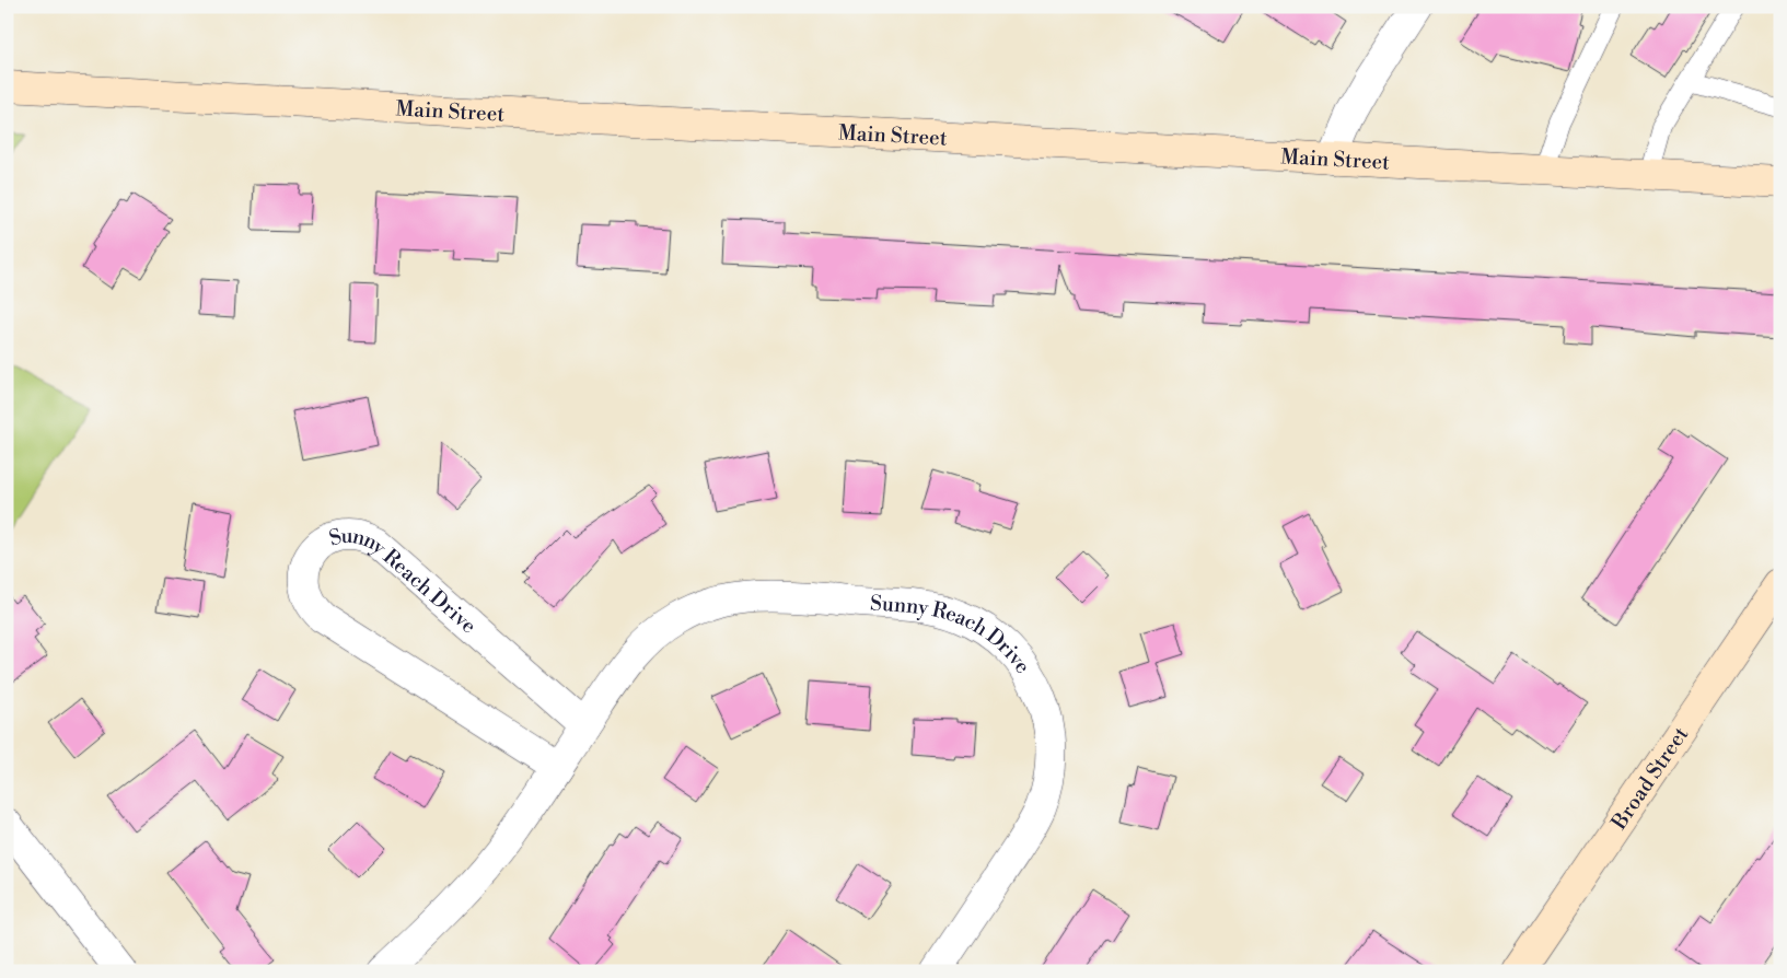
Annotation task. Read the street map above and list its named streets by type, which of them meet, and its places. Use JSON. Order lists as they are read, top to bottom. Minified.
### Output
{"streets":{"main road":["Main Street","Broad Street"],"street":["Sunny Reach Drive"]}}
